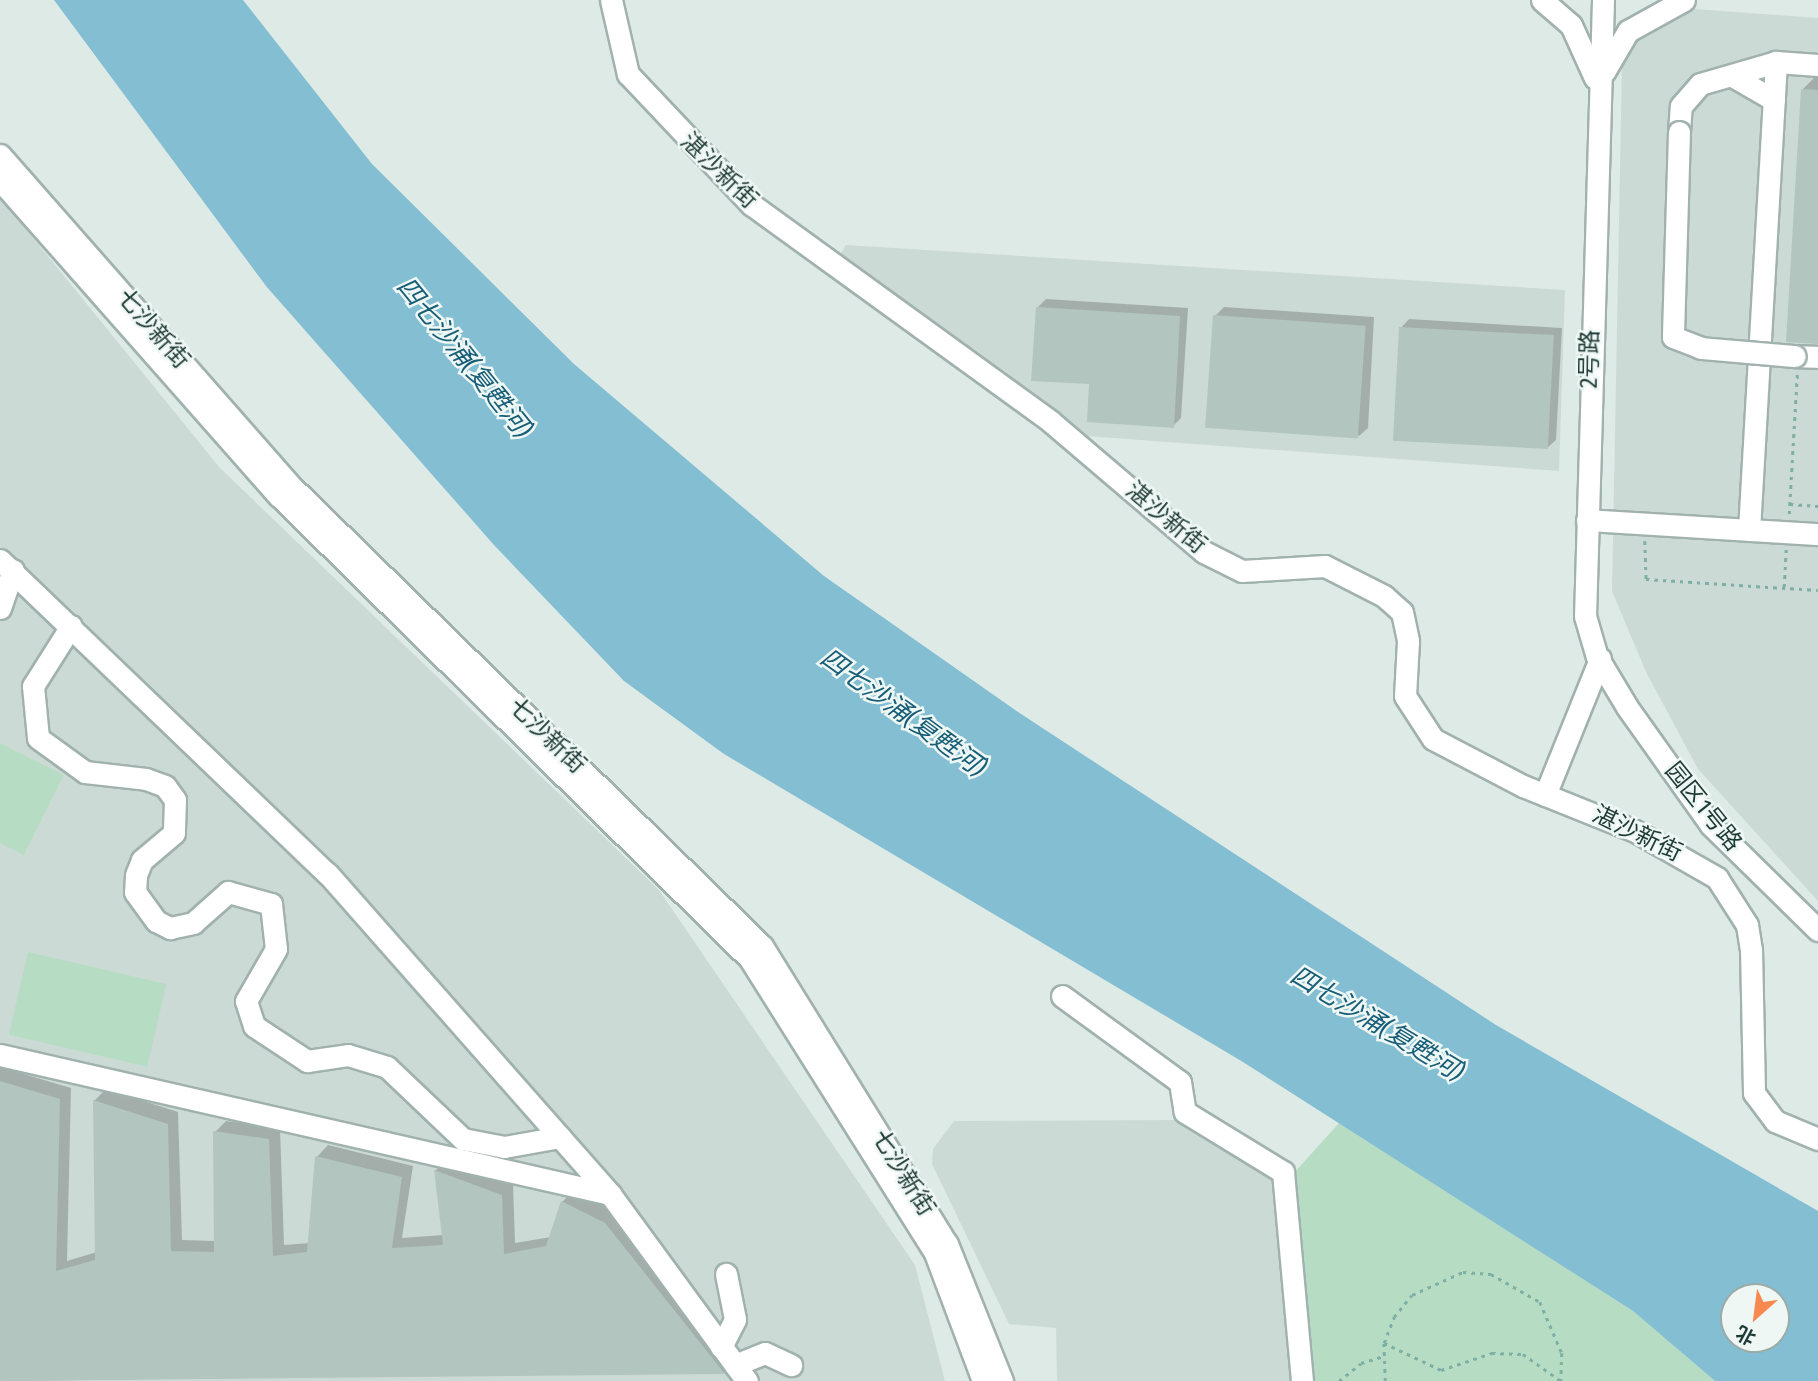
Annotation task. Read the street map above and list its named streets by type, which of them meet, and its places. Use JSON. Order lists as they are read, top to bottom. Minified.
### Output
{"streets":{"street":["湛沙新街","七沙新街","2号路","园区1号路"]},"crossings":[["2号路","园区1号路"]],"water":["四七沙涌(复甦河)"],"north":"bottom left"}
